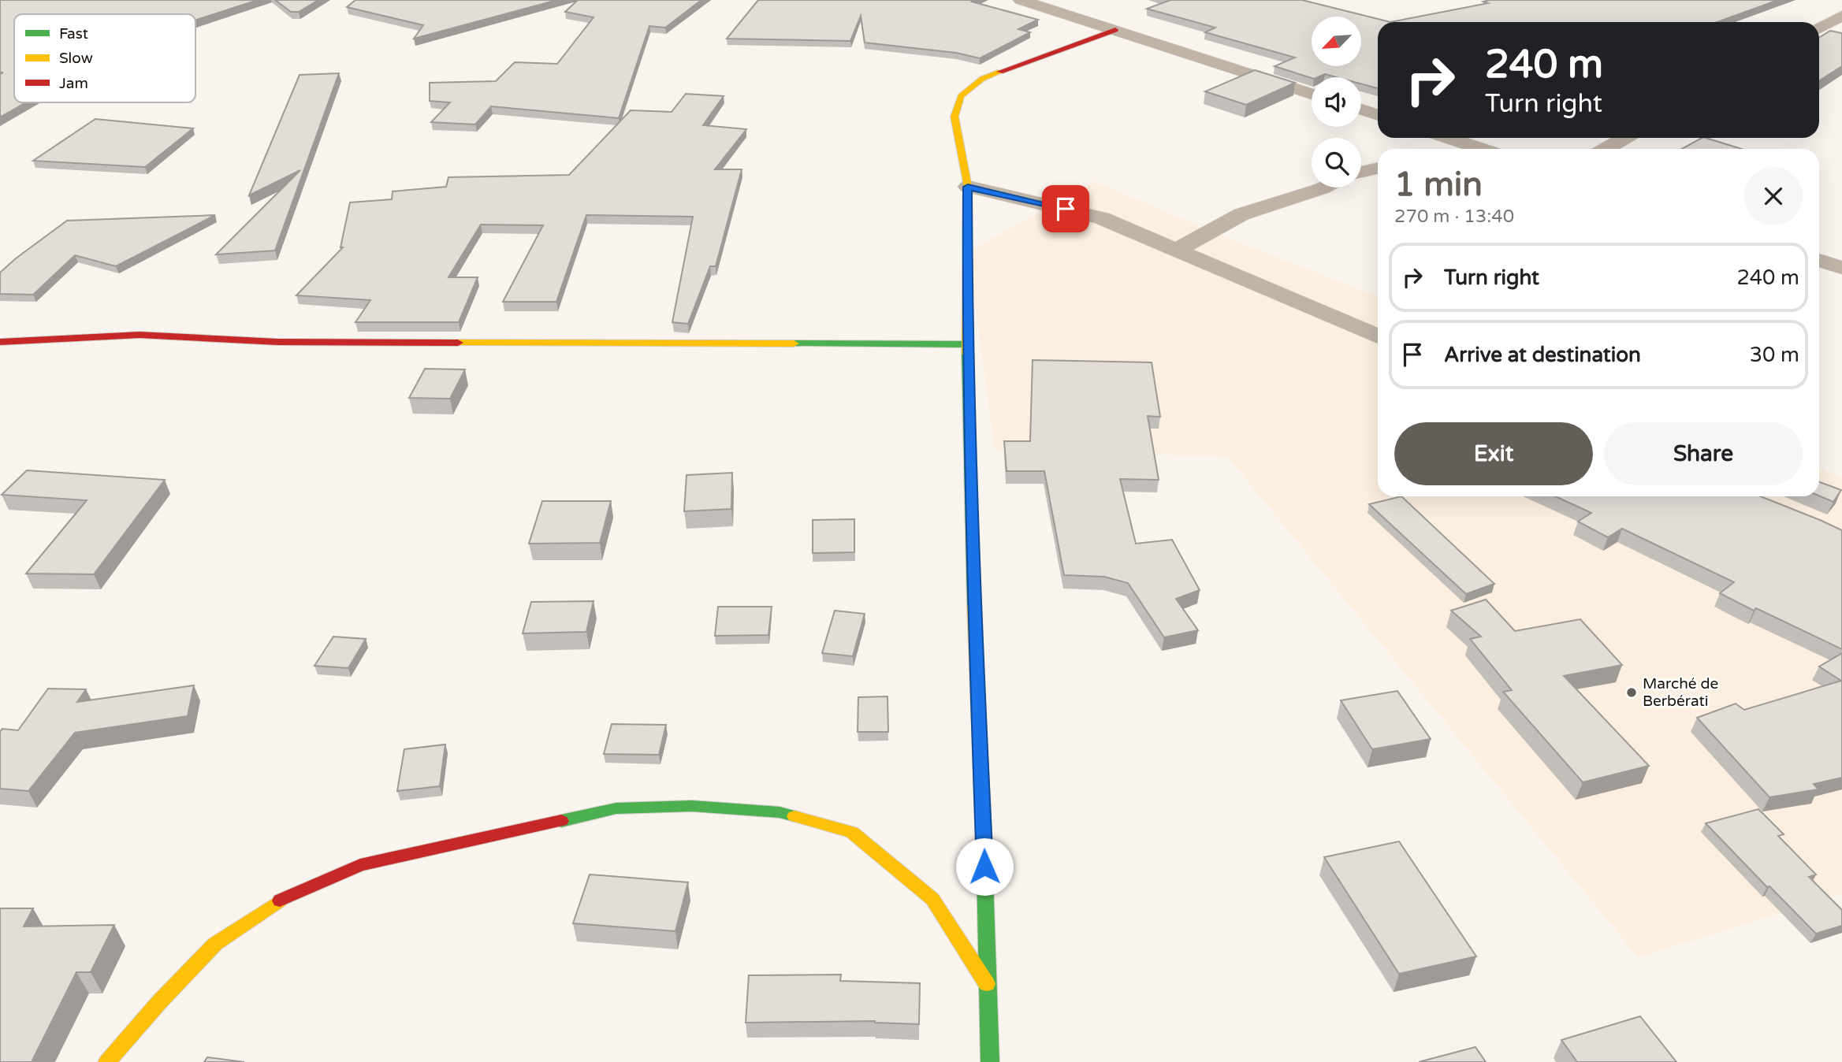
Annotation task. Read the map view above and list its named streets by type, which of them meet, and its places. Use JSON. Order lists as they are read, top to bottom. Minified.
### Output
{"places":["Marché de Berbérati"],"legend":["Fast","Slow","Jam"],"north":"bottom left","page":{"turn":["240 m","Turn right"],"heading":["1 min","270 m · 13:40"],"list":[{"name":"Turn right","value":"240 m"},{"name":"Arrive at destination","value":"30 m"}],"buttons":["Exit","Share"]}}
